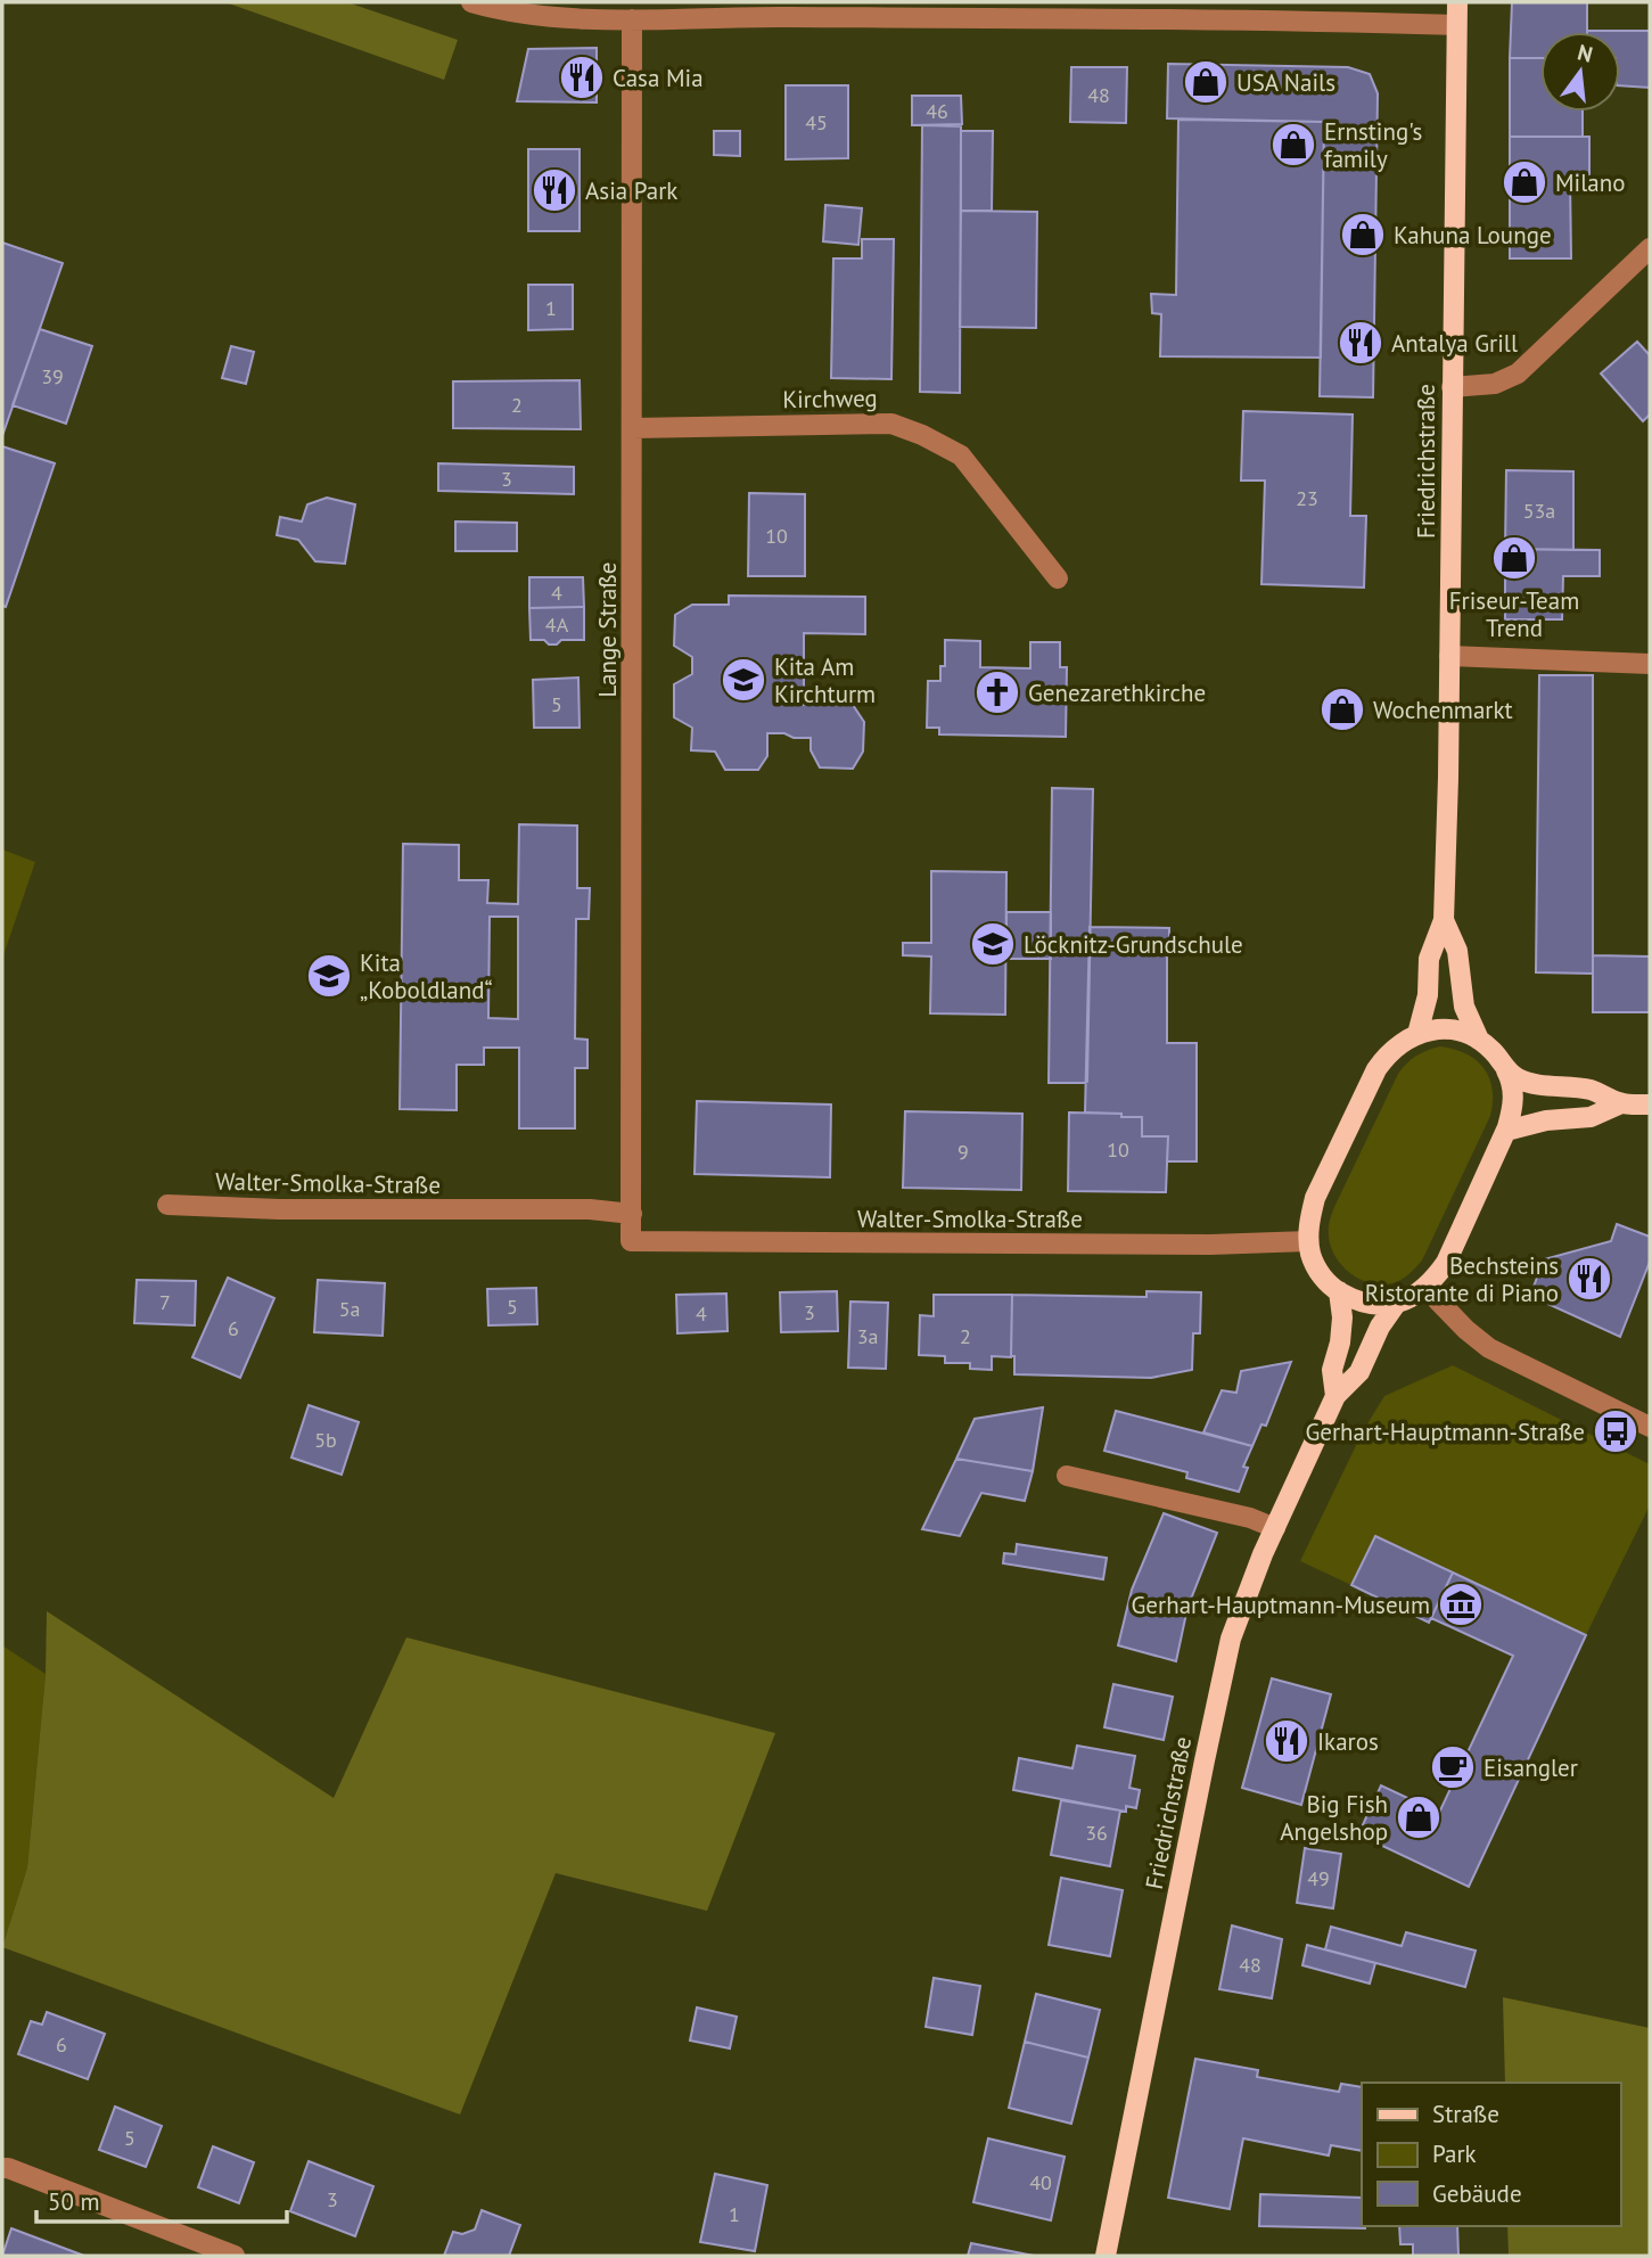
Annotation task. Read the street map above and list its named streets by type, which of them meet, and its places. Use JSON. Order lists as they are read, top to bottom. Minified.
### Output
{"streets":{"main road":["Friedrichstraße"],"street":["Kirchweg","Lange Straße","Walter-Smolka-Straße"]},"crossings":[["Kirchweg","Lange Straße"],["Lange Straße","Walter-Smolka-Straße"]],"places":{"restaurant":["Casa Mia","Asia Park","Antalya Grill","Bechsteins Ristorante di Piano","Ikaros"],"shop":["USA Nails","Ernsting's family","Milano","Kahuna Lounge","Friseur-Team Trend","Wochenmarkt","Big Fish Angelshop"],"school or university":["Kita Am Kirchturm","Löcknitz-Grundschule","Kita „Koboldland“"],"church":["Genezarethkirche"],"bus stop":["Gerhart-Hauptmann-Straße"],"museum":["Gerhart-Hauptmann-Museum"],"cafe":["Eisangler"]},"house_numbers":["48","46","45","1","39","2","3","23","53a","10","4","4A","5","10","9","7","5","5a","3","4","6","3a","2","5b","36","49","48","6","5","40","3","1"],"legend":["Straße","Park","Gebäude"],"scale_bar":"50 m","north":"top"}
